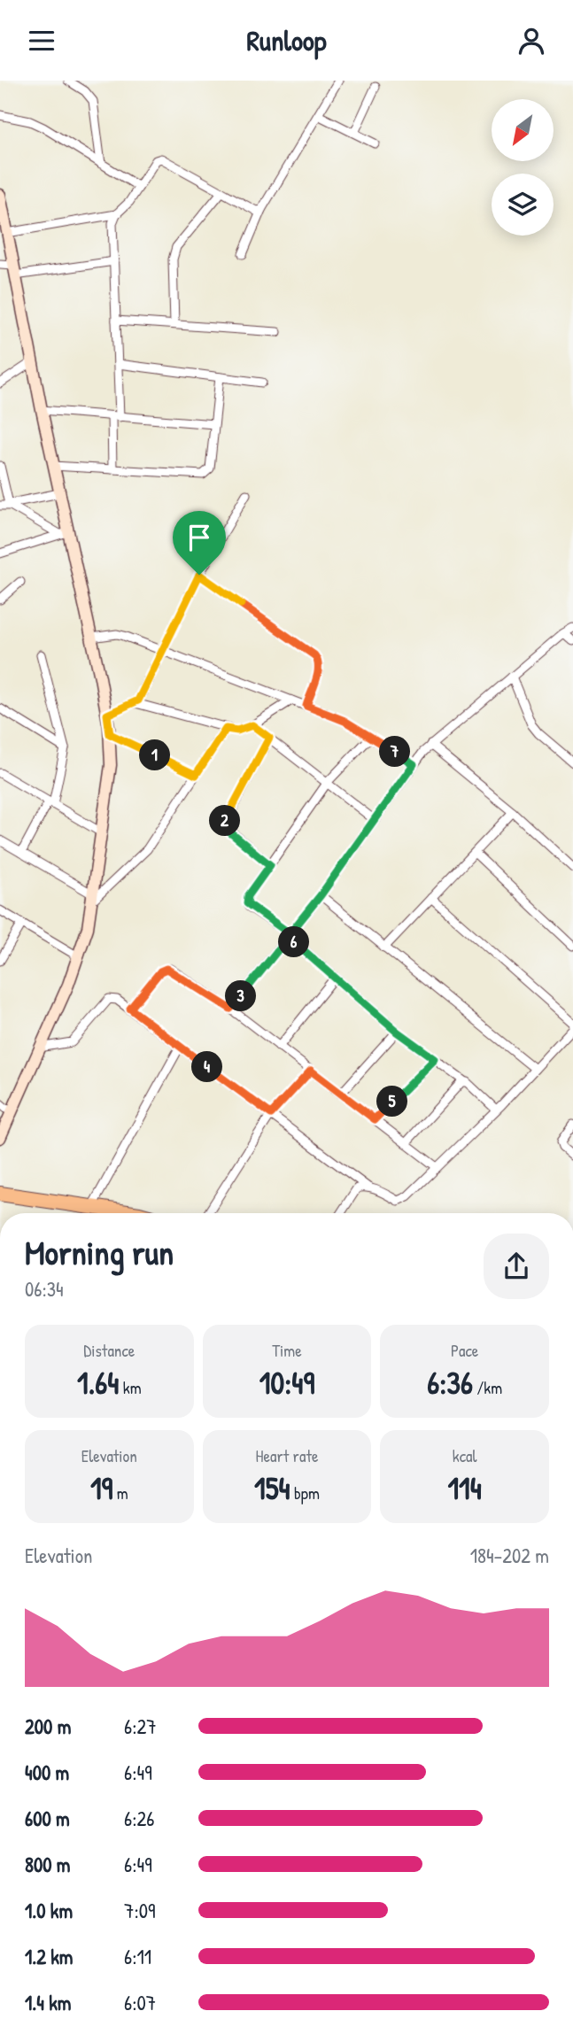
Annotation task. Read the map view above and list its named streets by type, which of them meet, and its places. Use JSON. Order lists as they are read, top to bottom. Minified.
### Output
{"north":"bottom left","page":{"header":"Runloop","pins":["7","1","2","6","3","4","5"],"heading":["Morning run","06:34"],"stats":[["Distance","1.64 km"],["Time","10:49"],["Pace","6:36 /km"],["Elevation","19 m"],["Heart rate","154 bpm"],["kcal","114"]],"chart":["Elevation","184–202 m"],"list":[{"name":"200 m","note":"6:27"},{"name":"400 m","note":"6:49"},{"name":"600 m","note":"6:26"},{"name":"800 m","note":"6:49"},{"name":"1.0 km","note":"7:09"},{"name":"1.2 km","note":"6:11"},{"name":"1.4 km","note":"6:07"}]}}
